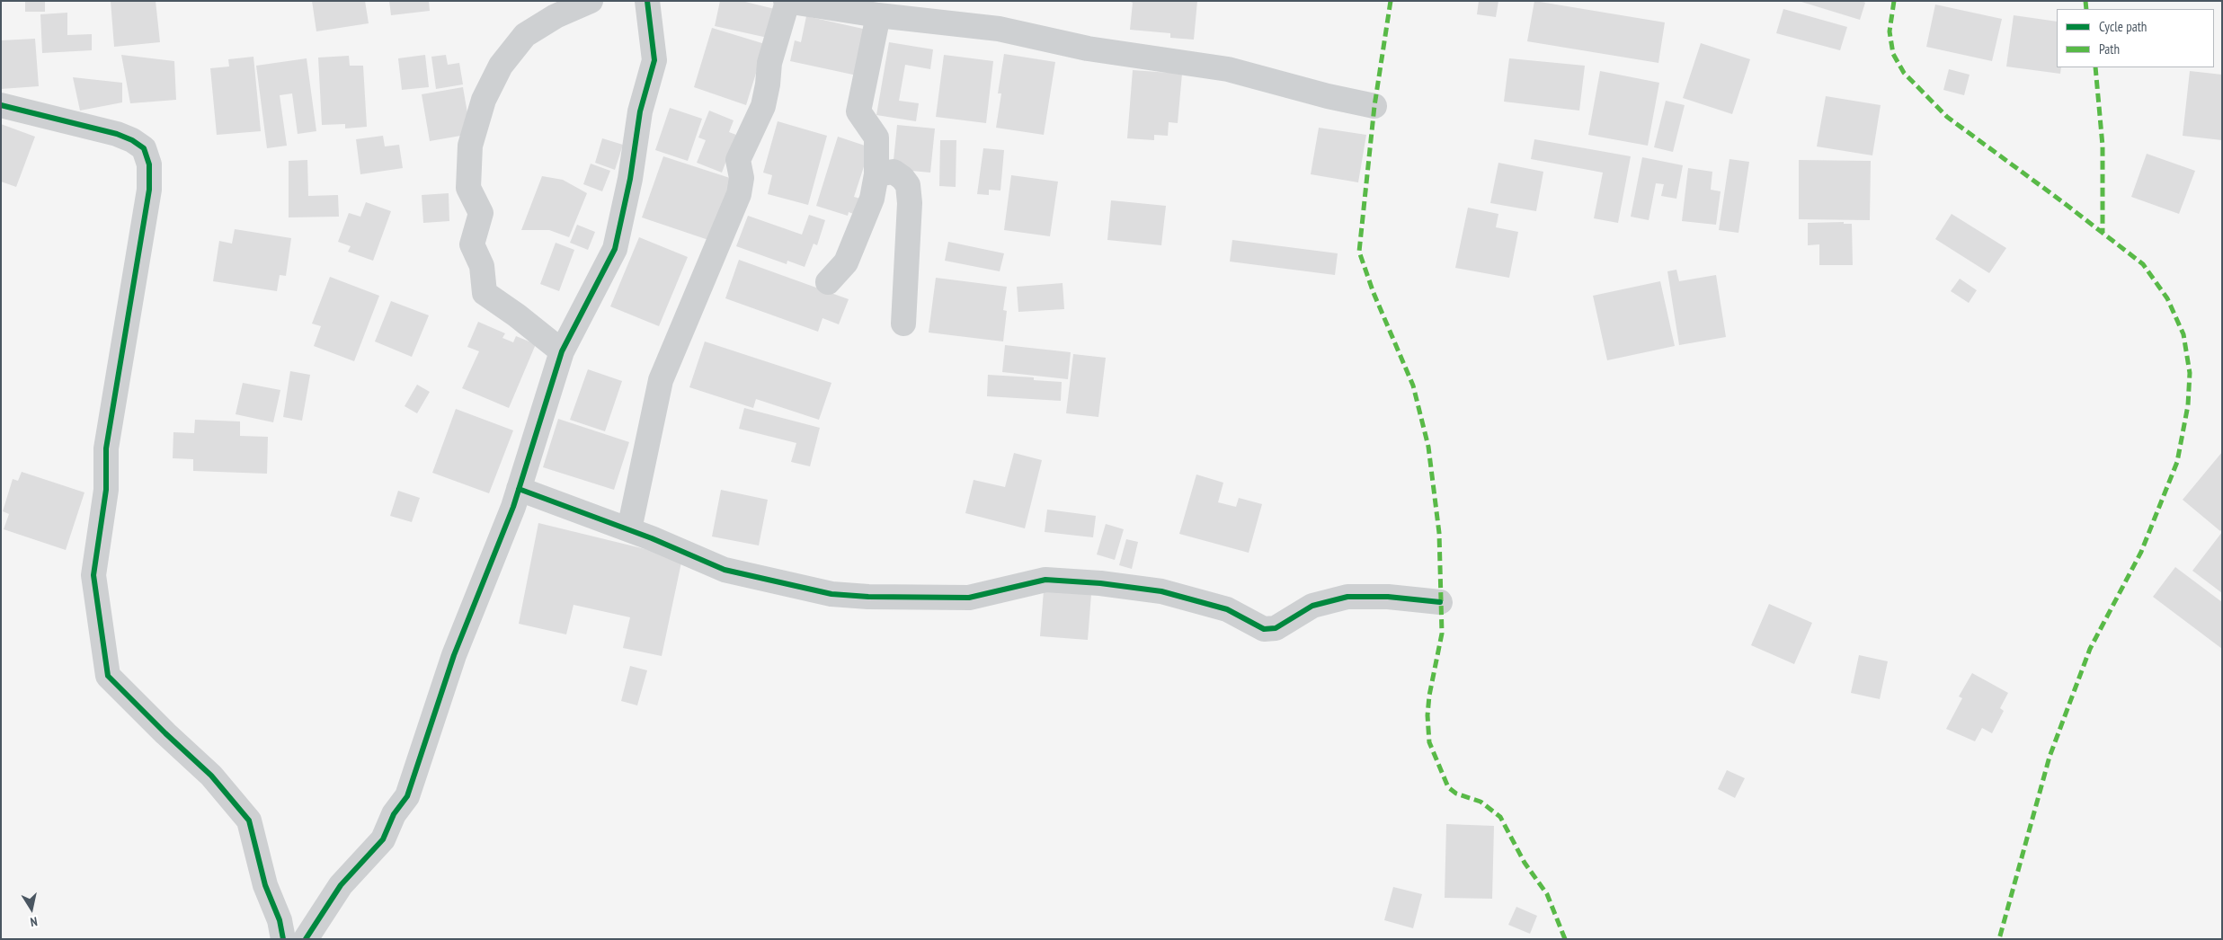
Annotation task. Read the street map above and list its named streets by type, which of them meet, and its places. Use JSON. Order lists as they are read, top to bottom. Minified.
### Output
{"legend":["Cycle path","Path"],"north":"bottom"}
